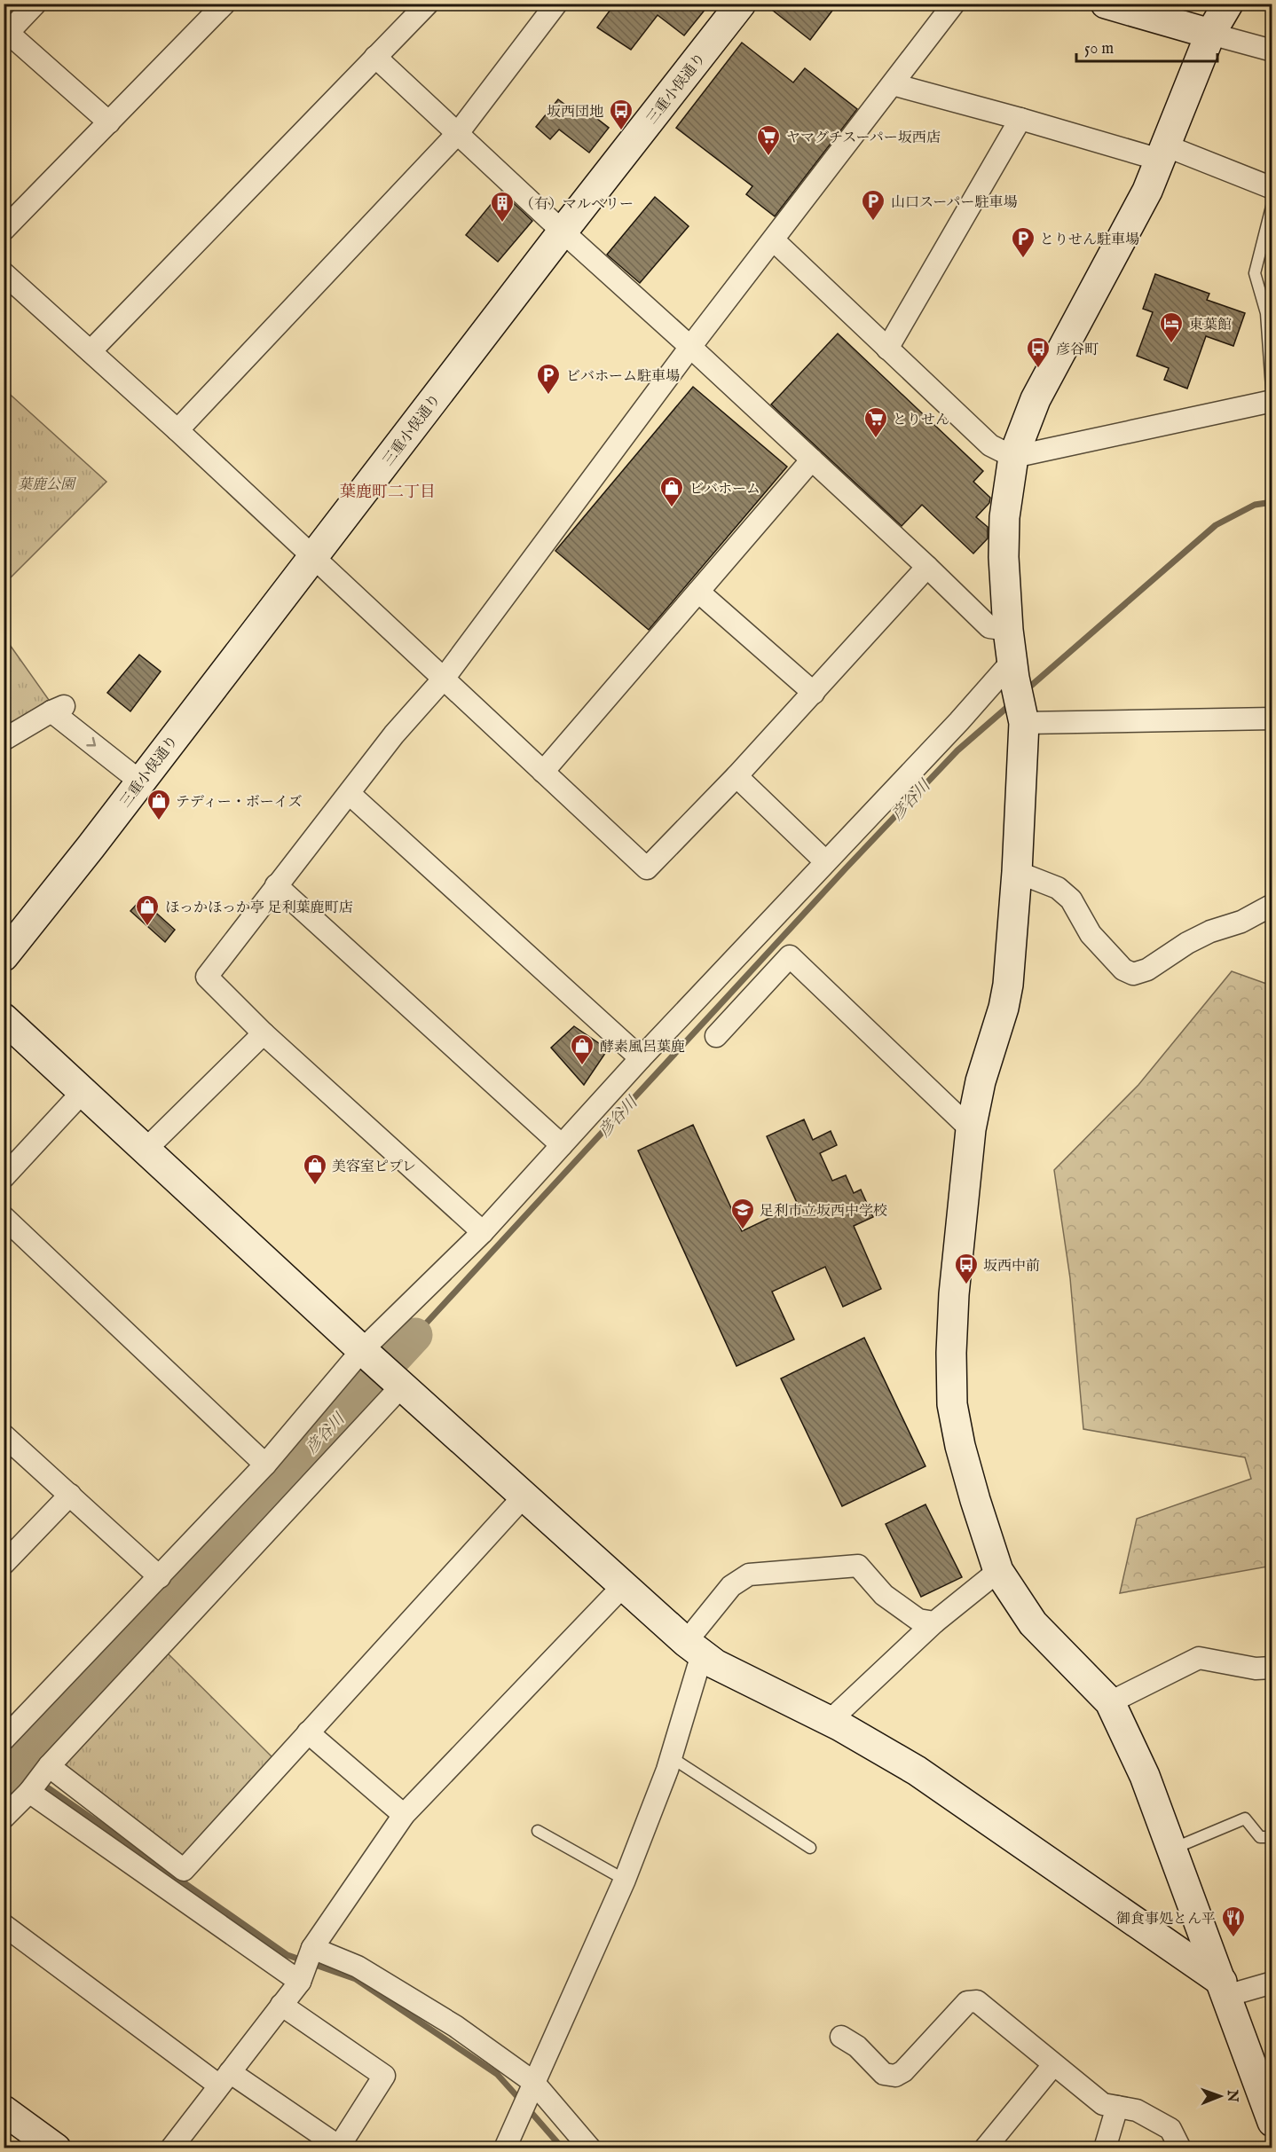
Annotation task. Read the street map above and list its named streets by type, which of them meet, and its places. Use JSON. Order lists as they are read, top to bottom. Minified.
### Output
{"streets":{"street":["三重小俣通り"]},"districts":["葉鹿町二丁目"],"water":["彦谷川"],"parks":["葉鹿公園"],"places":{"bus stop":["坂西団地","彦谷町","坂西中前"],"supermarket":["ヤマグチスーパー坂西店","とりせん"],"parking":["山口スーパー駐車場","とりせん駐車場","ビバホーム駐車場"],"building":["（有）マルベリー"],"hotel":["東葉館"],"shop":["ビバホーム","テディー・ボーイズ","ほっかほっか亭 足利葉鹿町店","酵素風呂葉鹿","美容室ピプレ"],"school or university":["足利市立坂西中学校"],"restaurant":["御食事処とん平"]},"scale_bar":"50 m","north":"right"}
